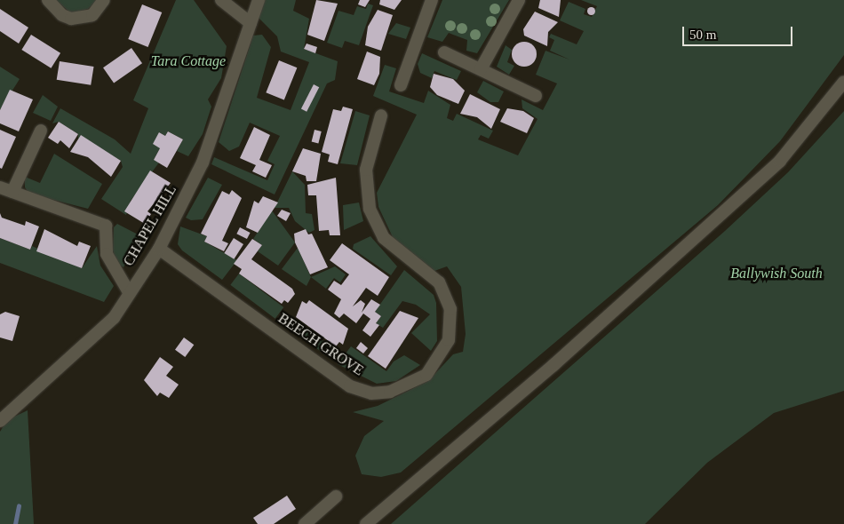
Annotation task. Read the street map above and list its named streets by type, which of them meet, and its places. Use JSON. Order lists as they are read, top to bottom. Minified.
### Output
{"streets":{"street":["CHAPEL HILL","BEECH GROVE"]},"crossings":[["CHAPEL HILL","BEECH GROVE"]],"parks":["Tara Cottage","Ballywish South"],"scale_bar":"50 m"}
